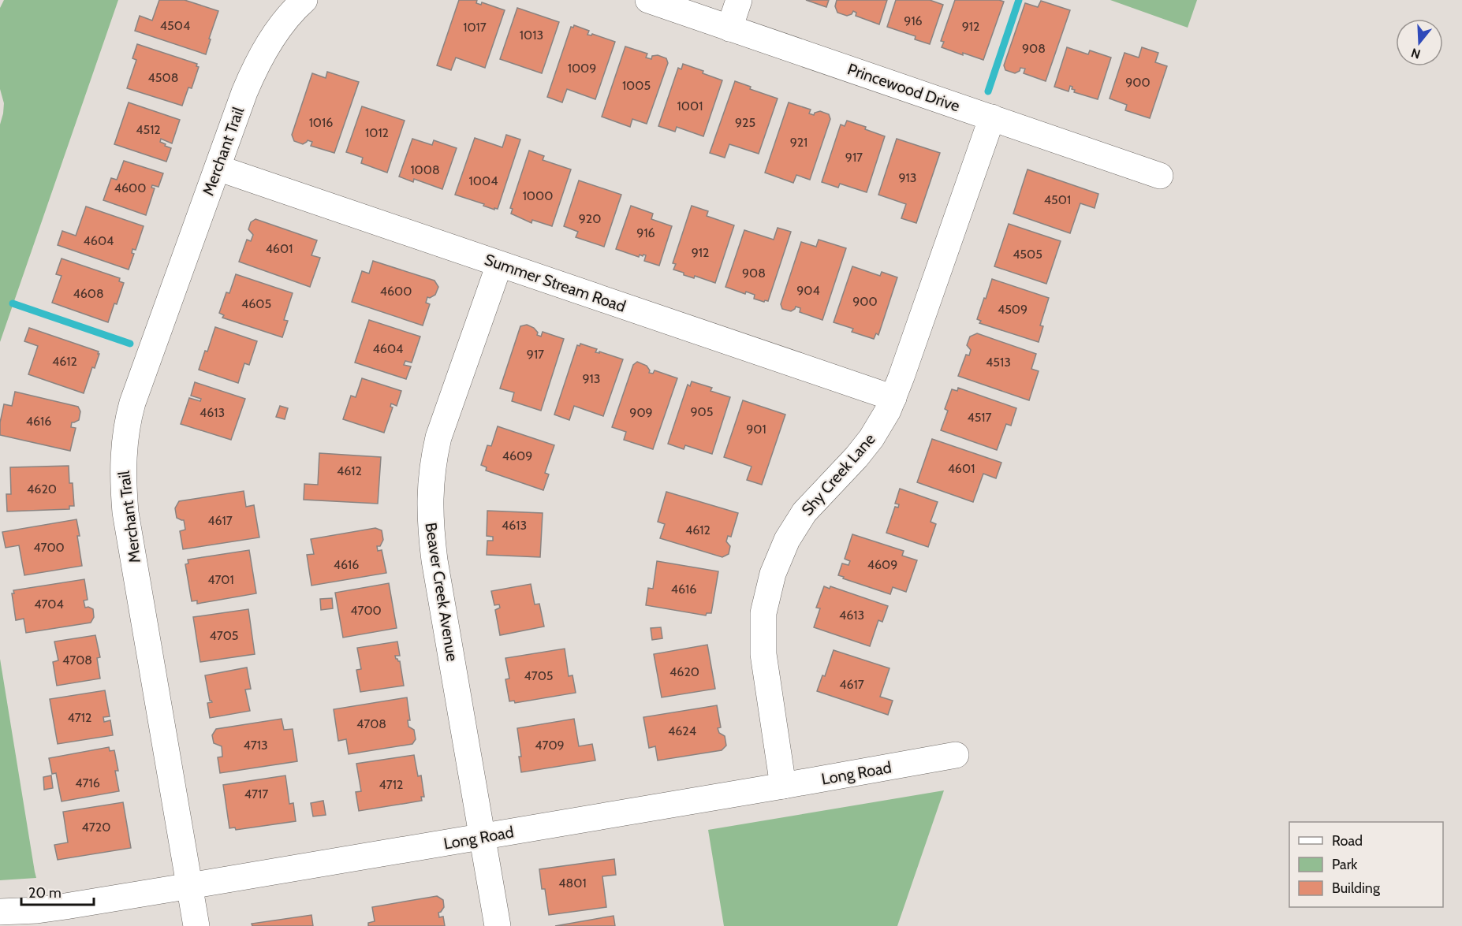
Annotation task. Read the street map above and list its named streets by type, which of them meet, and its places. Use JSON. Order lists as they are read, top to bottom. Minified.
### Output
{"streets":{"street":["Princewood Drive","Merchant Trail","Summer Stream Road","Shy Creek Lane","Beaver Creek Avenue","Long Road"]},"crossings":[["Princewood Drive","Shy Creek Lane"],["Merchant Trail","Summer Stream Road"],["Merchant Trail","Long Road"],["Summer Stream Road","Shy Creek Lane"],["Summer Stream Road","Beaver Creek Avenue"],["Shy Creek Lane","Long Road"],["Beaver Creek Avenue","Long Road"]],"house_numbers":["916","4504","912","1017","1013","908","1009","4508","900","1005","1001","1016","925","4512","1012","921","917","1008","913","1004","4600","1000","4501","920","916","4604","4601","912","4505","908","904","4600","4608","900","4605","4509","4604","917","4612","4513","913","905","4613","909","4517","4616","901","4609","4601","4612","4620","4617","4613","4612","4700","4616","4609","4701","4616","4704","4700","4613","4705","4708","4620","4705","4617","4712","4708","4624","4713","4709","4716","4712","4717","4720","4801"],"legend":["Road","Park","Building"],"scale_bar":"20 m","north":"bottom"}
